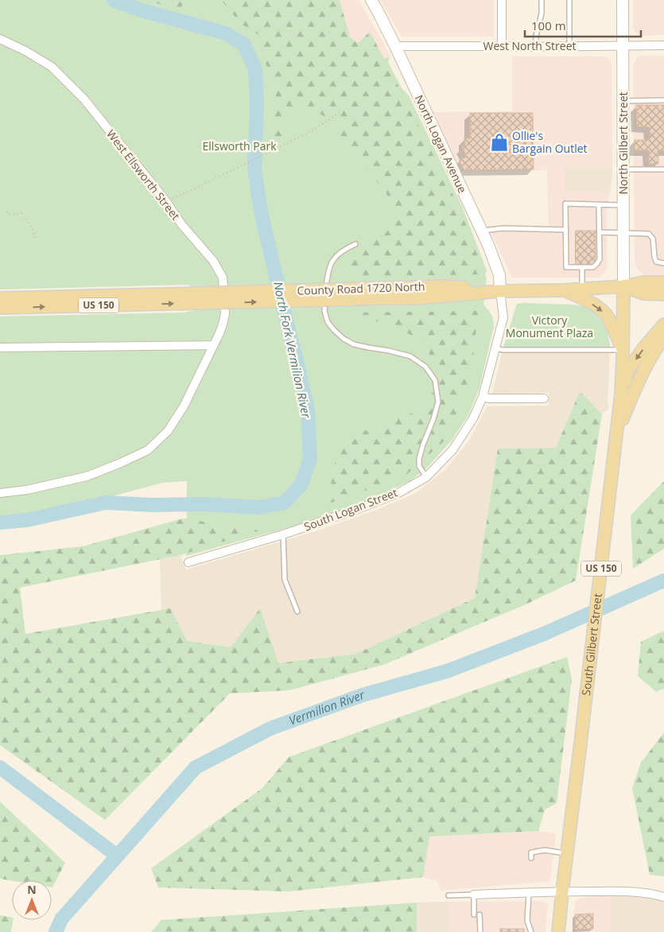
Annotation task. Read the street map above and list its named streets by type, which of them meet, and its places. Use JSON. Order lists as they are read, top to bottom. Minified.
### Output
{"streets":{"main road":["County Road 1720 North","US 150","South Gilbert Street"],"street":["West North Street","North Gilbert Street","North Logan Avenue","West Ellsworth Street","South Logan Street"]},"crossings":[["West North Street","North Gilbert Street"],["West North Street","North Logan Avenue"],["North Gilbert Street","County Road 1720 North"],["North Gilbert Street","South Gilbert Street"],["North Logan Avenue","County Road 1720 North"],["North Logan Avenue","South Logan Street"],["County Road 1720 North","US 150"],["County Road 1720 North","South Logan Street"],["County Road 1720 North","South Gilbert Street"]],"water":["North Fork Vermilion River","Vermilion River"],"parks":["Ellsworth Park","Victory Monument Plaza"],"places":{"shop":["Ollie's Bargain Outlet"]},"scale_bar":"100 m","north":"top"}
